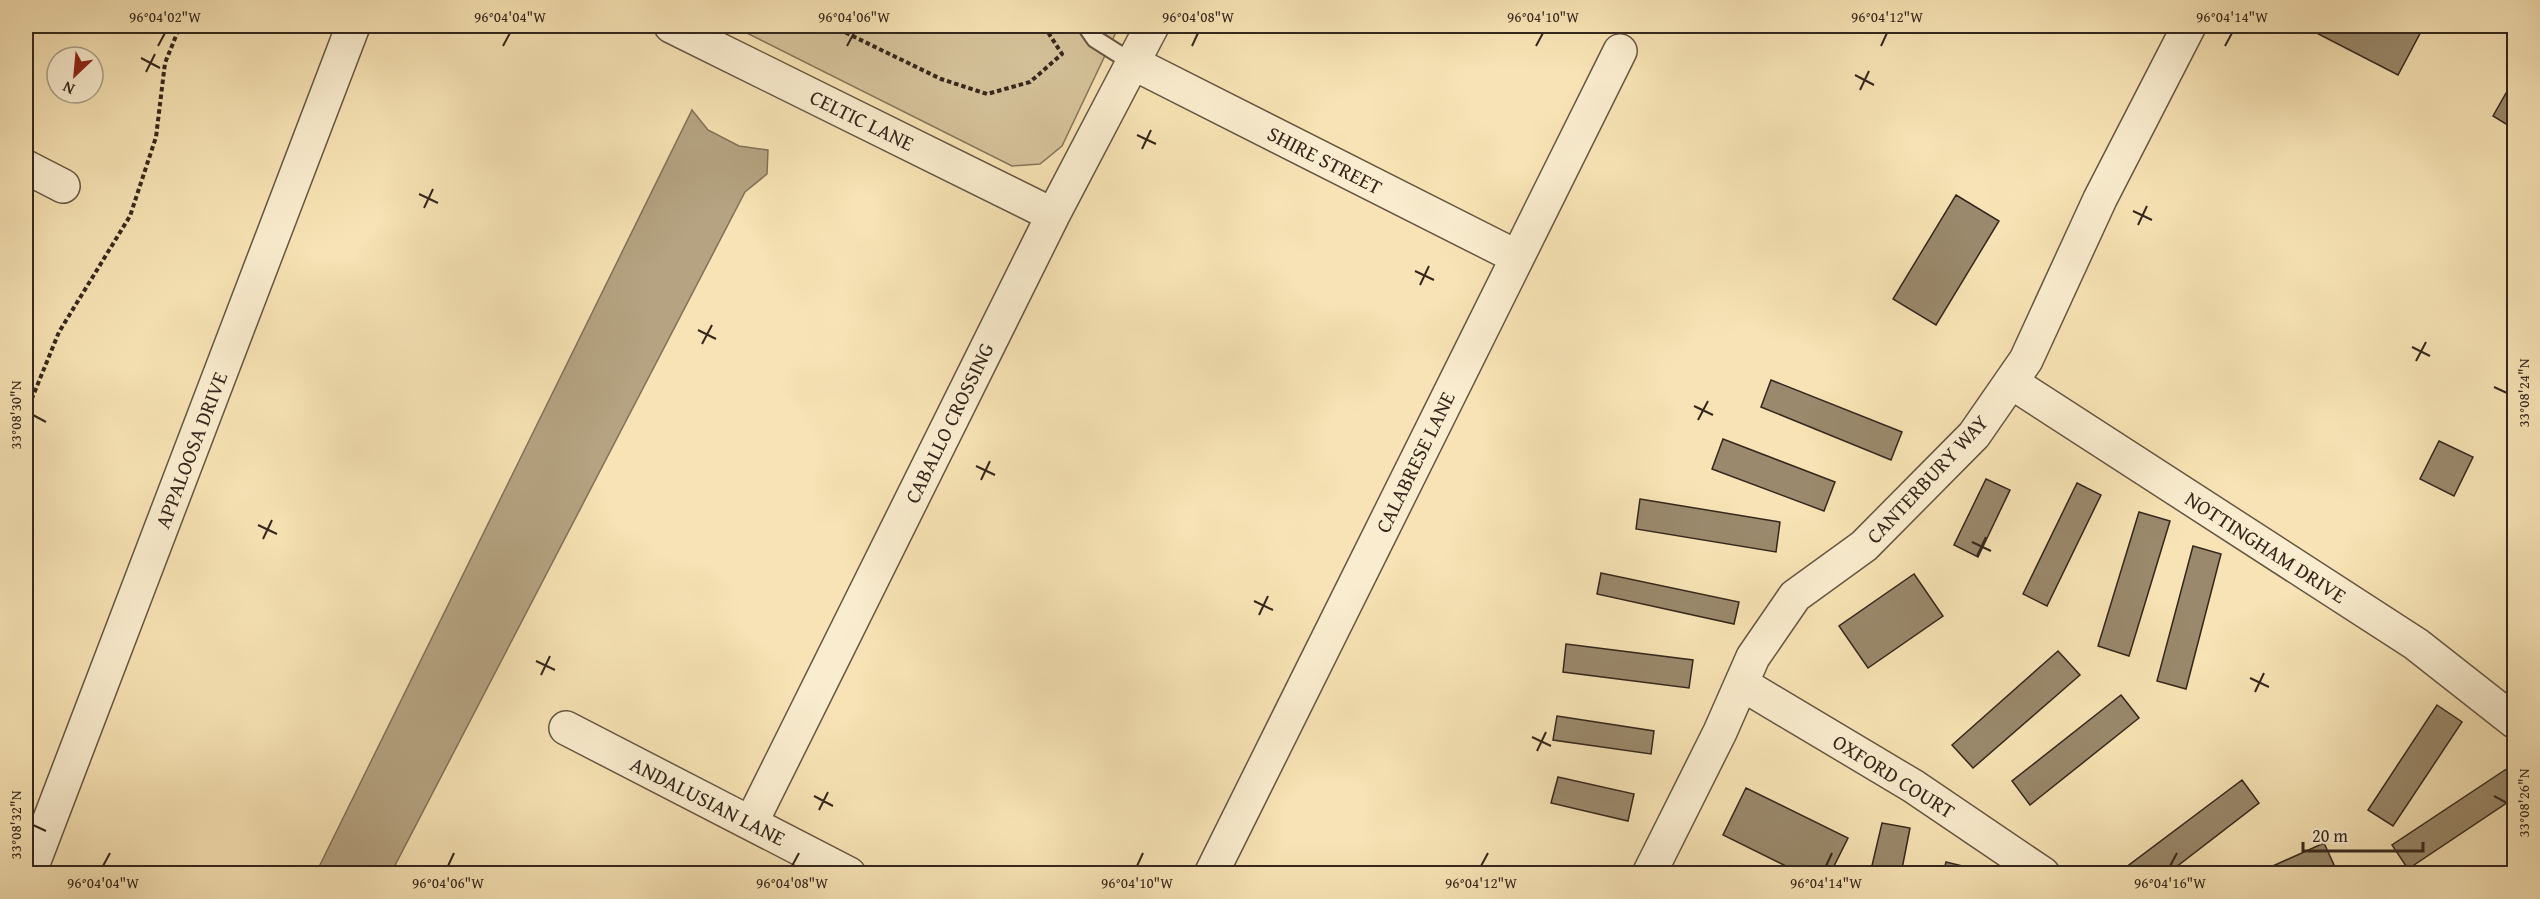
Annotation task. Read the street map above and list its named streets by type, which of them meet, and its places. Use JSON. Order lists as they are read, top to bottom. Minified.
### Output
{"streets":{"street":["CELTIC LANE","SHIRE STREET","CABALLO CROSSING","APPALOOSA DRIVE","CALABRESE LANE","CANTERBURY WAY","NOTTINGHAM DRIVE","OXFORD COURT","ANDALUSIAN LANE"]},"crossings":[["CELTIC LANE","CABALLO CROSSING"],["SHIRE STREET","CABALLO CROSSING"],["SHIRE STREET","CALABRESE LANE"],["CABALLO CROSSING","ANDALUSIAN LANE"],["CANTERBURY WAY","NOTTINGHAM DRIVE"],["CANTERBURY WAY","OXFORD COURT"]],"scale_bar":"20 m","north":"bottom left","coordinates":["96°04'02\"W","96°04'04\"W","96°04'06\"W","96°04'08\"W","96°04'10\"W","96°04'12\"W","96°04'14\"W","33°08'24\"N","33°08'30\"N","33°08'26\"N","33°08'32\"N","96°04'16\"W"]}
